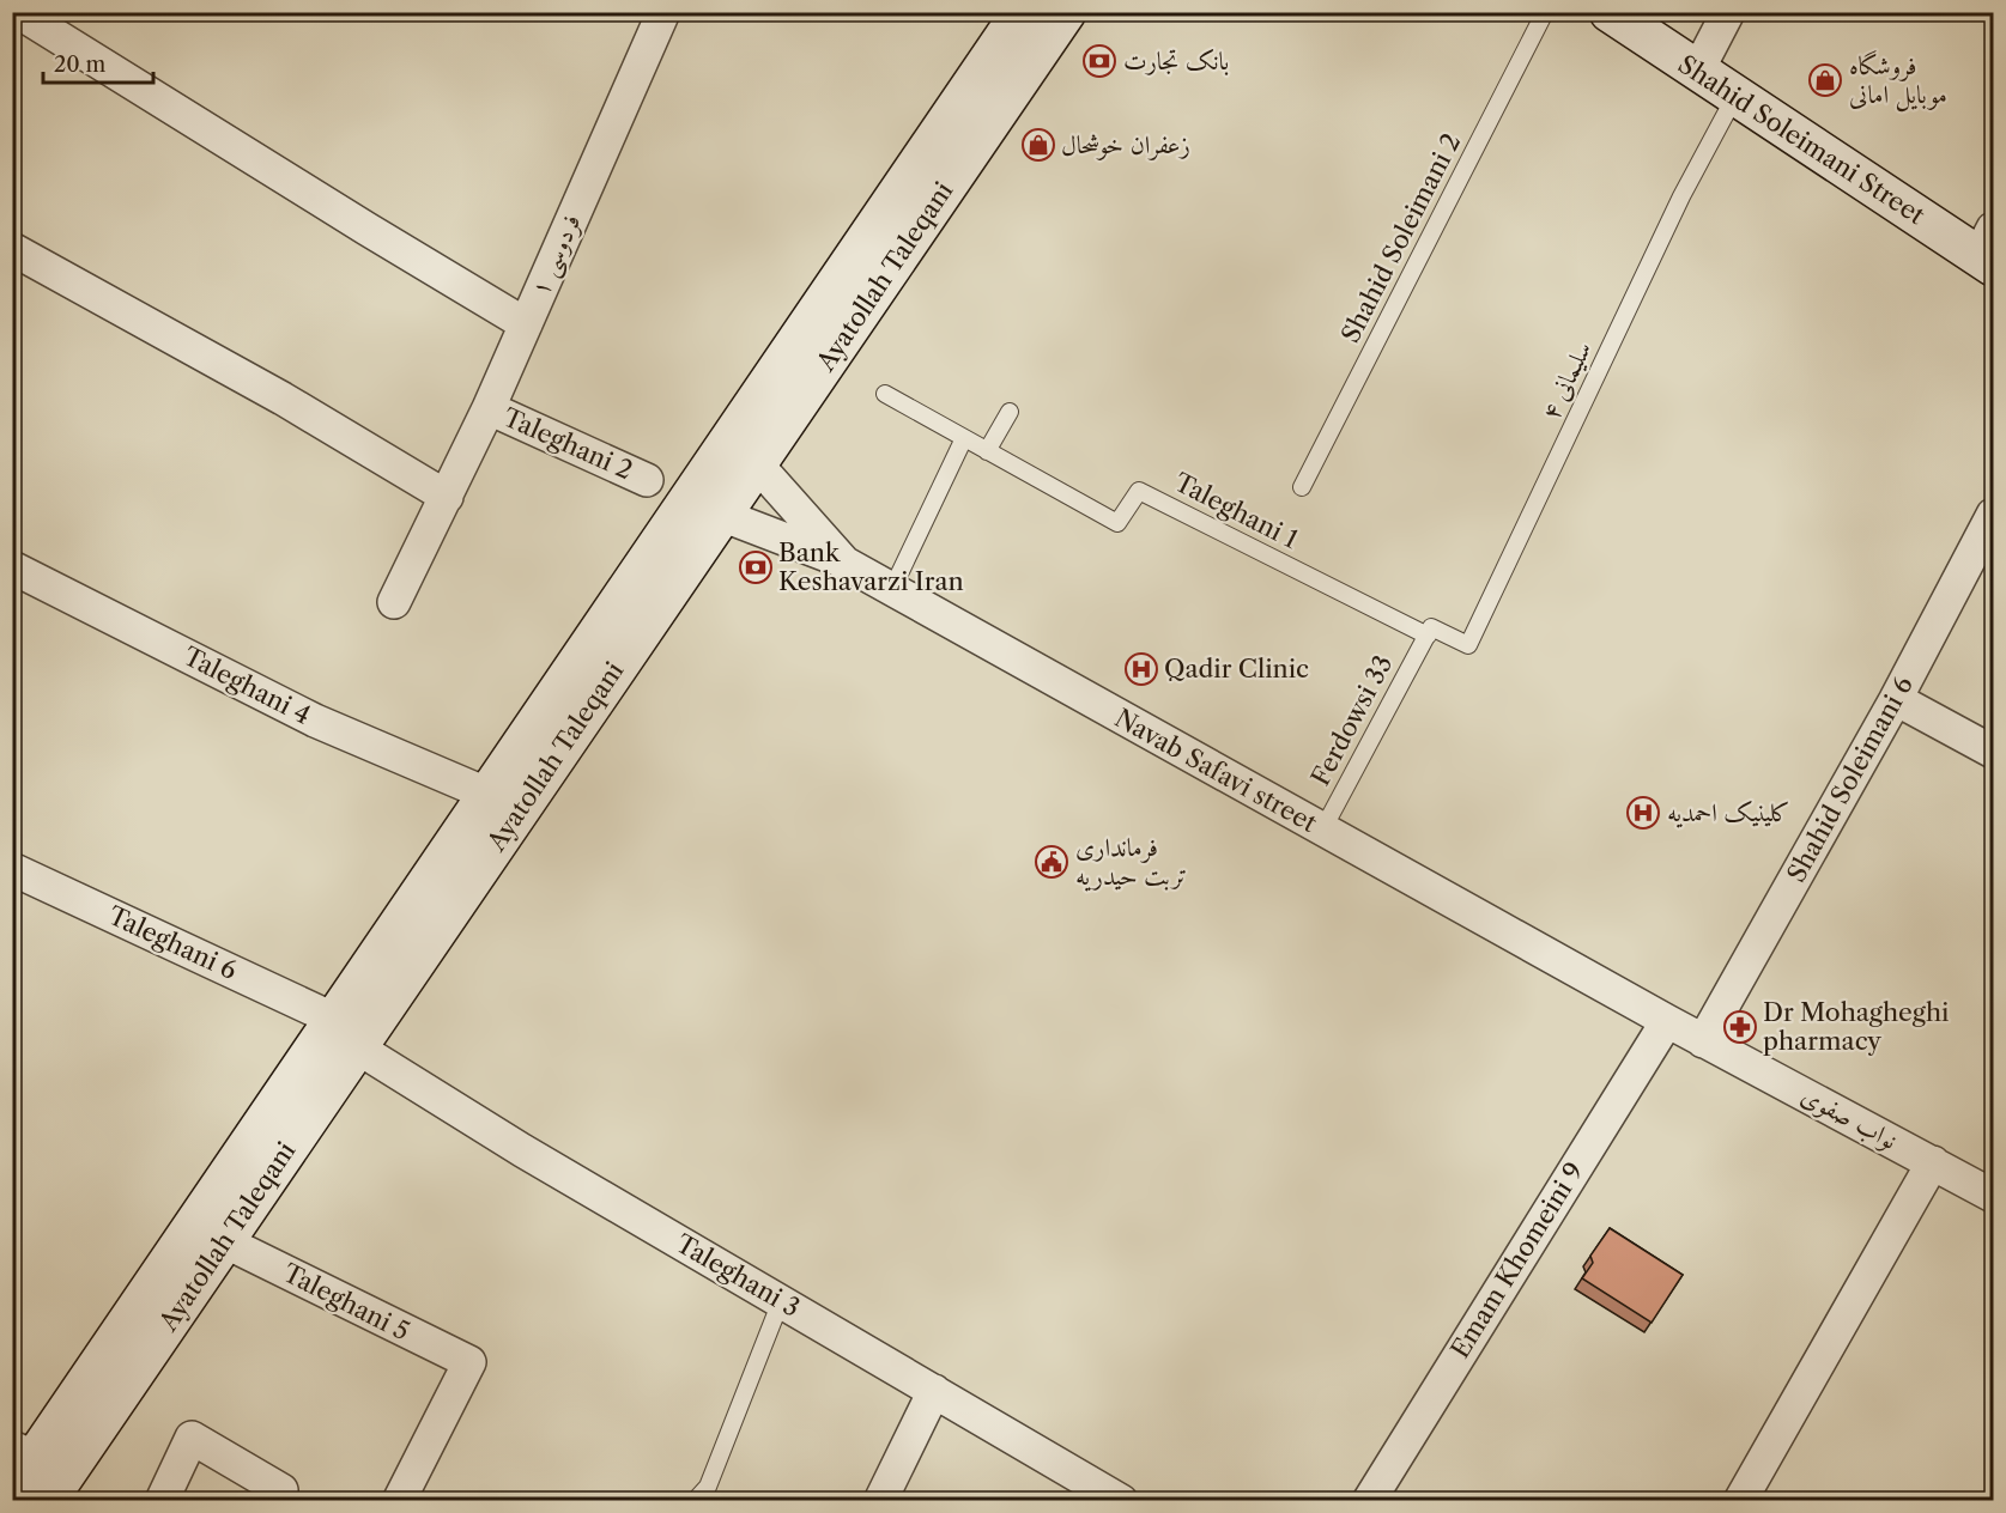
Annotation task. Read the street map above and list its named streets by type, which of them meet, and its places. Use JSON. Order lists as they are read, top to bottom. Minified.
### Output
{"streets":{"main road":["Shahid Soleimani Street","Ayatollah Taleqani"],"street":["فردوسی ۱","Taleghani 2","Taleghani 4","Navab Safavi street","Shahid Soleimani 6","Taleghani 6","نواب صفوی","Emam Khomeini 9","Taleghani 3","Taleghani 5"],"lane":["Shahid Soleimani 2","سلیمانی ۴","Taleghani 1","Ferdowsi 33"]},"crossings":[["Shahid Soleimani Street","سلیمانی ۴"],["فردوسی ۱","Taleghani 2"],["Ayatollah Taleqani","Taleghani 4"],["Ayatollah Taleqani","Navab Safavi street"],["Ayatollah Taleqani","Taleghani 6"],["Ayatollah Taleqani","Taleghani 3"],["Ayatollah Taleqani","Taleghani 5"],["سلیمانی ۴","Taleghani 1"],["سلیمانی ۴","Ferdowsi 33"],["Taleghani 1","Ferdowsi 33"],["Ferdowsi 33","Navab Safavi street"],["Navab Safavi street","Shahid Soleimani 6"],["Navab Safavi street","نواب صفوی"],["Navab Safavi street","Emam Khomeini 9"],["Shahid Soleimani 6","نواب صفوی"],["Taleghani 6","Taleghani 3"]],"places":{"bank":["بانک تجارت","Bank Keshavarzi Iran"],"shop":["فروشگاه موبایل امانی","زعفران خوشحال"],"hospital":["Qadir Clinic","کلینیک احمدیه"],"public building":["فرمانداری تربت حیدریه"],"pharmacy":["Dr Mohagheghi pharmacy"]},"scale_bar":"20 m"}
